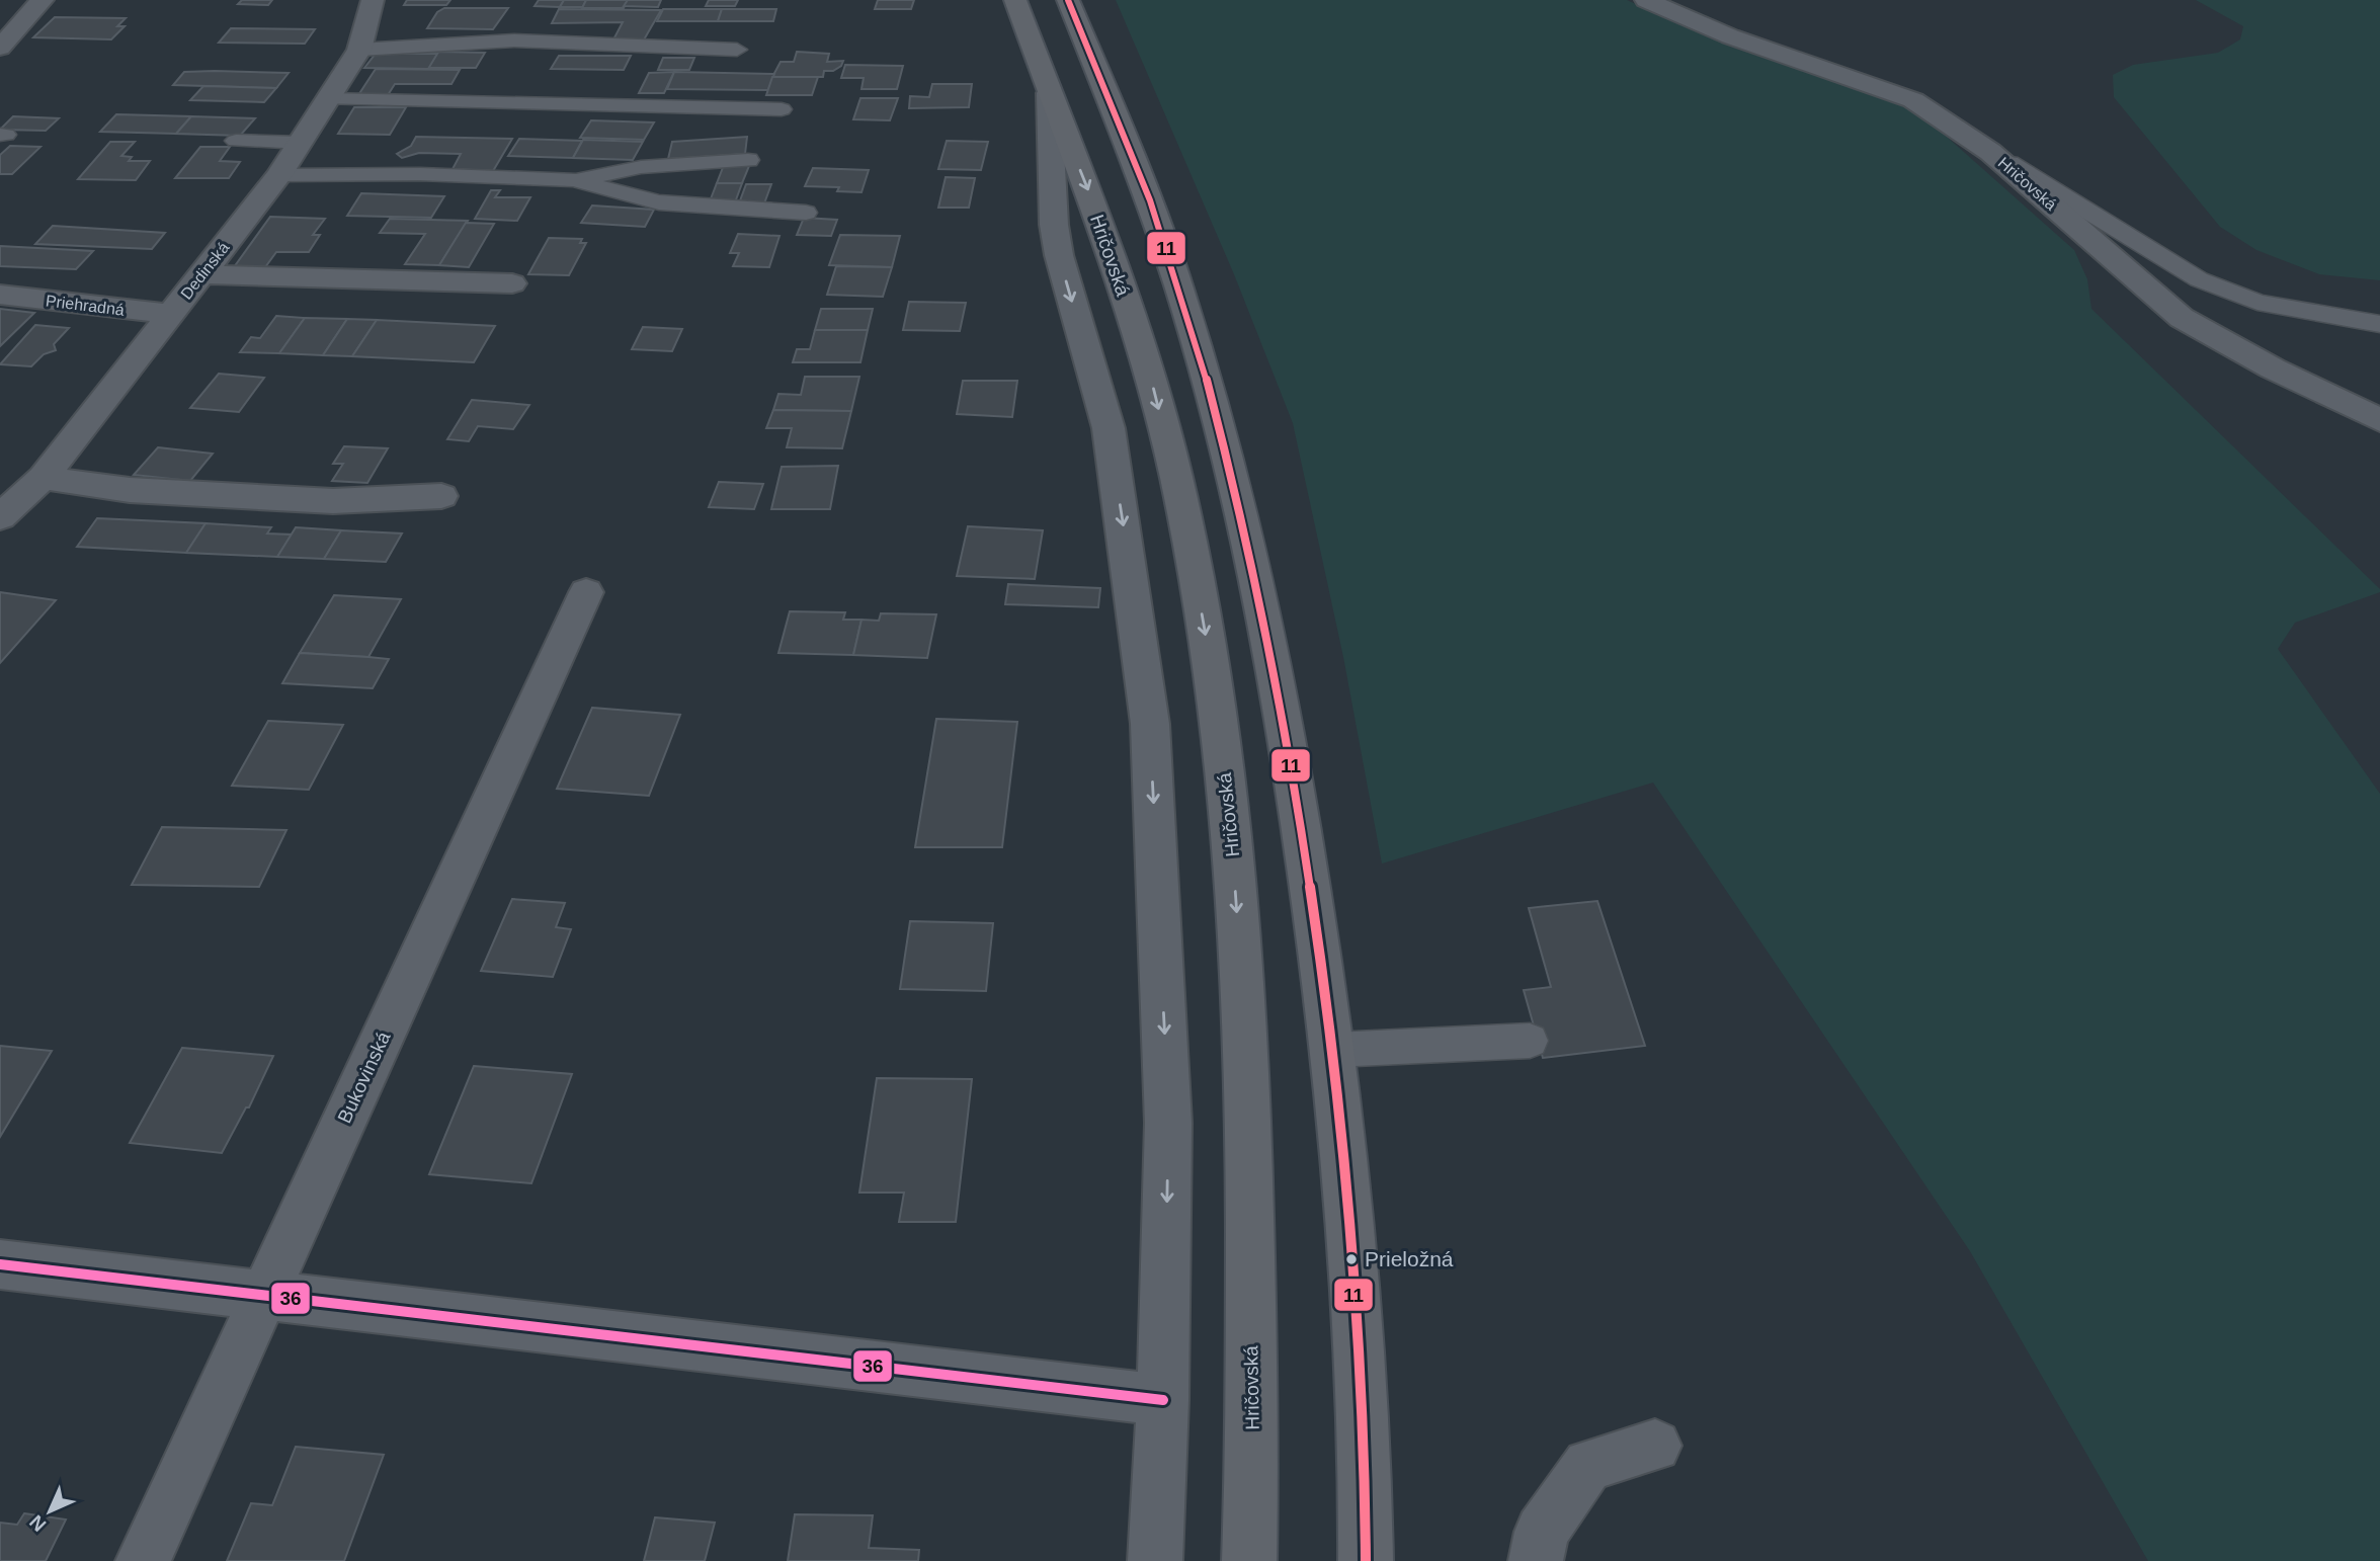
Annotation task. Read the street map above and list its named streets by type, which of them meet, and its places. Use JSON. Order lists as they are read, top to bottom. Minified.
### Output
{"streets":{"main road":["Hričovská"],"street":["Dedinská","Priehradná","Bukovinská"]},"crossings":[["Dedinská","Priehradná"]],"places":["Prieložná"],"lines":["transit line 11","transit line 36"],"north":"bottom left"}
